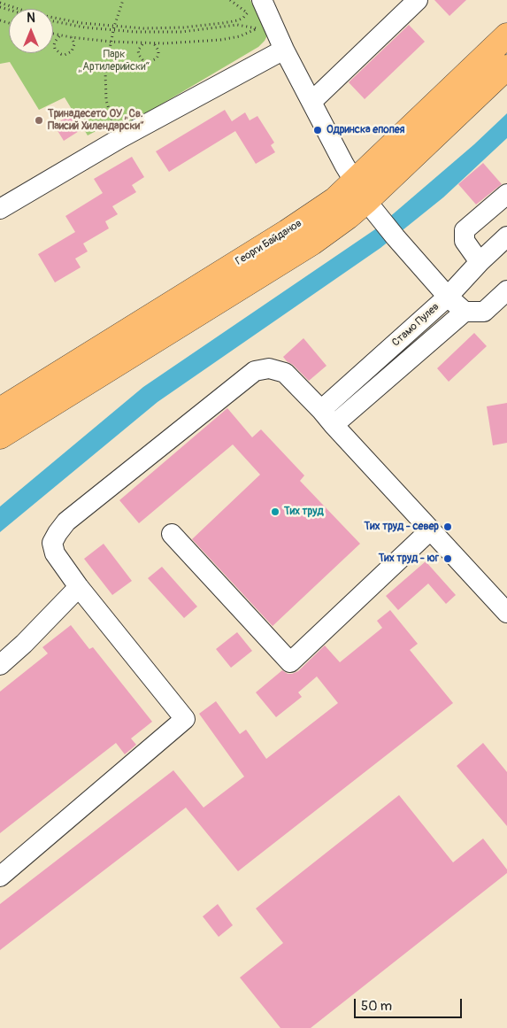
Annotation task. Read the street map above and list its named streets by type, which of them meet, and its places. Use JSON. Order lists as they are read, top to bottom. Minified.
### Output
{"streets":{"main road":["Георги Байданов"],"street":["Стамо Пулев"]},"parks":["Парк „Артилерийски“"],"places":["Тринадесето ОУ „Св. Паисий Хилендарски“","Одринска епопея","Тих труд","Тих труд - север","Тих труд - юг"],"scale_bar":"50 m","north":"top"}
